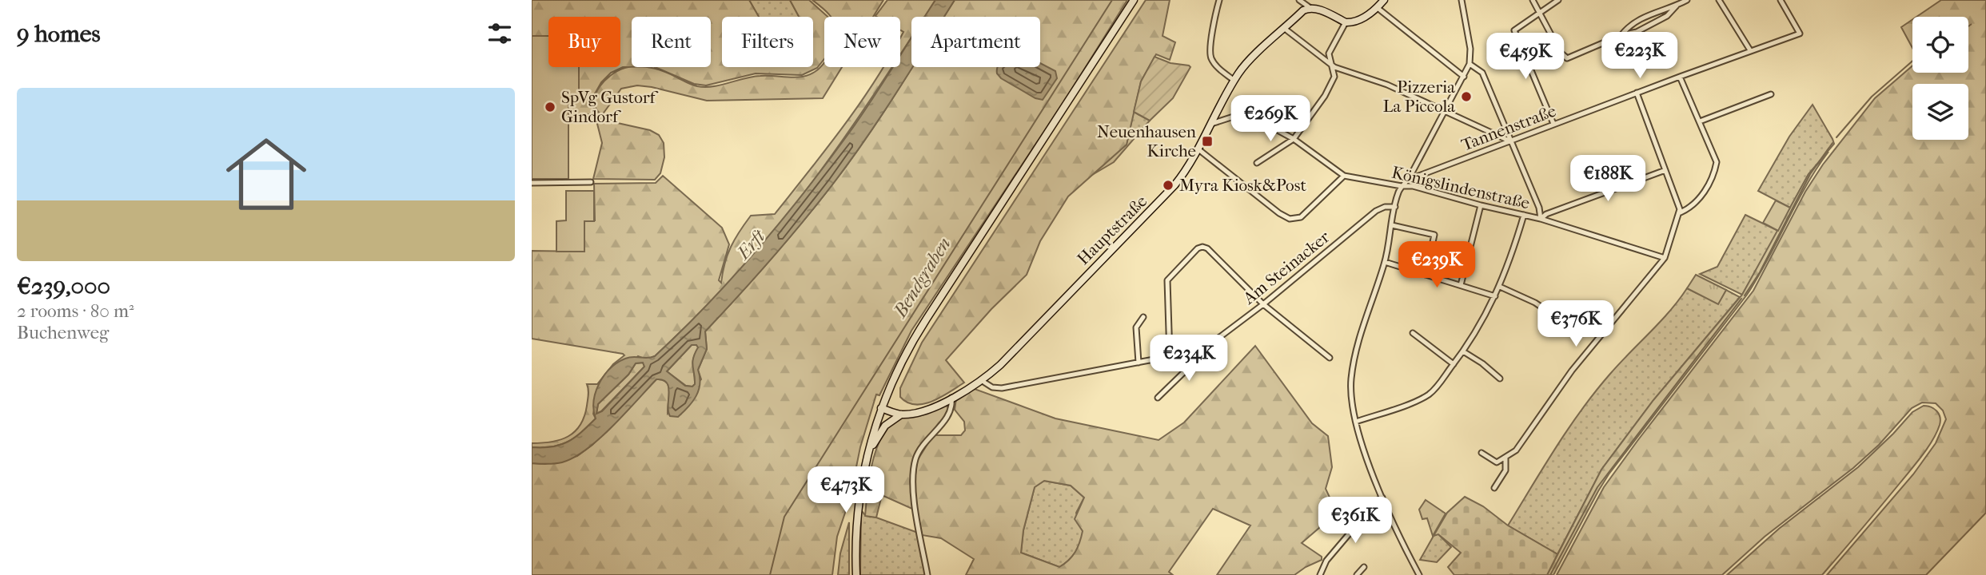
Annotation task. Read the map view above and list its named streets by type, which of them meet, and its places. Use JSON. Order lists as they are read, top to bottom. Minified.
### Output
{"streets":{"street":["Tannenstraße","Königslindenstraße","Hauptstraße","Am Steinacker"]},"crossings":[["Königslindenstraße","Hauptstraße"],["Hauptstraße","Am Steinacker"]],"water":["Erft","Bendgraben"],"places":{"other":["Pizzeria La Piccola","SpVg Gustorf Gindorf","Myra Kiosk&Post"],"transit":["Neuenhausen Kirche"]},"page":{"heading":"9 homes","chip":["Buy","Rent","Filters","New","Apartment"],"price":["€223K","€459K","€269K","€188K","€239K","€376K","€234K","€473K","€361K"],"list":[{"name":"€239,000","note":"2 rooms · 80 m² · Buchenweg"}]}}
